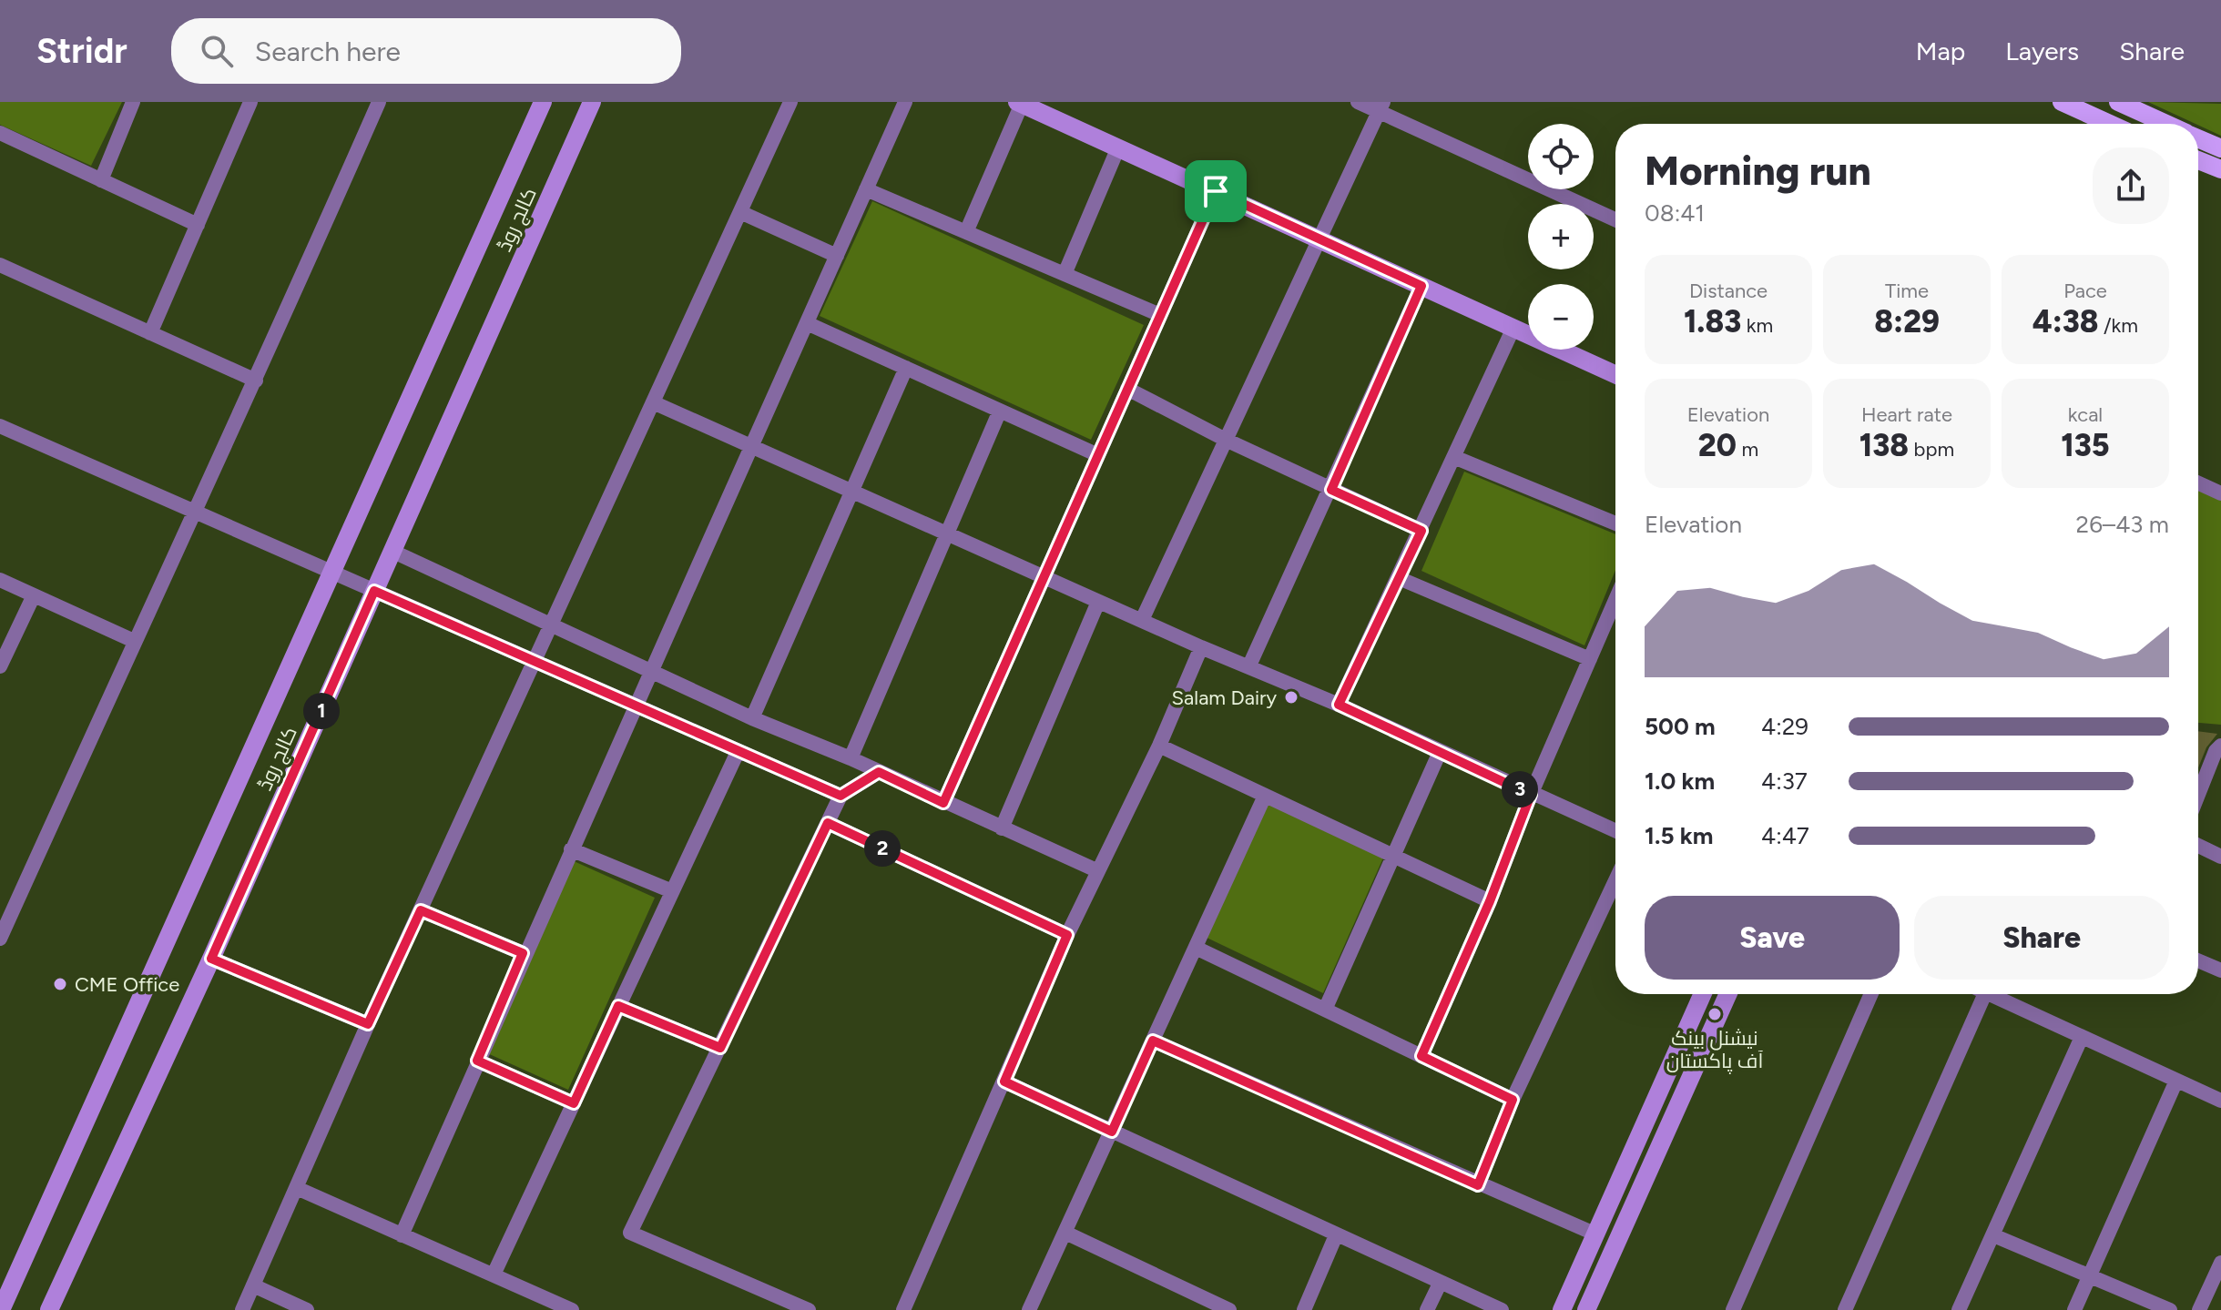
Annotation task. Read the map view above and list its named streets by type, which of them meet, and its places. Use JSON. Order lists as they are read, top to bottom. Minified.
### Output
{"streets":{"main road":["کالج روڈ"]},"places":["Salam Dairy","CME Office","نیشنل بینک آف پاکستان"],"page":{"header":"Stridr","search":"Search here","nav":["Map","Layers","Share"],"map_buttons":["+","−"],"heading":["Morning run","08:41"],"stats":[["Distance","1.83 km"],["Time","8:29"],["Pace","4:38 /km"],["Elevation","20 m"],["Heart rate","138 bpm"],["kcal","135"]],"chart":["Elevation","26–43 m"],"pins":["1","3","2"],"list":[{"name":"500 m","note":"4:29"},{"name":"1.0 km","note":"4:37"},{"name":"1.5 km","note":"4:47"}],"buttons":["Save","Share"]}}
